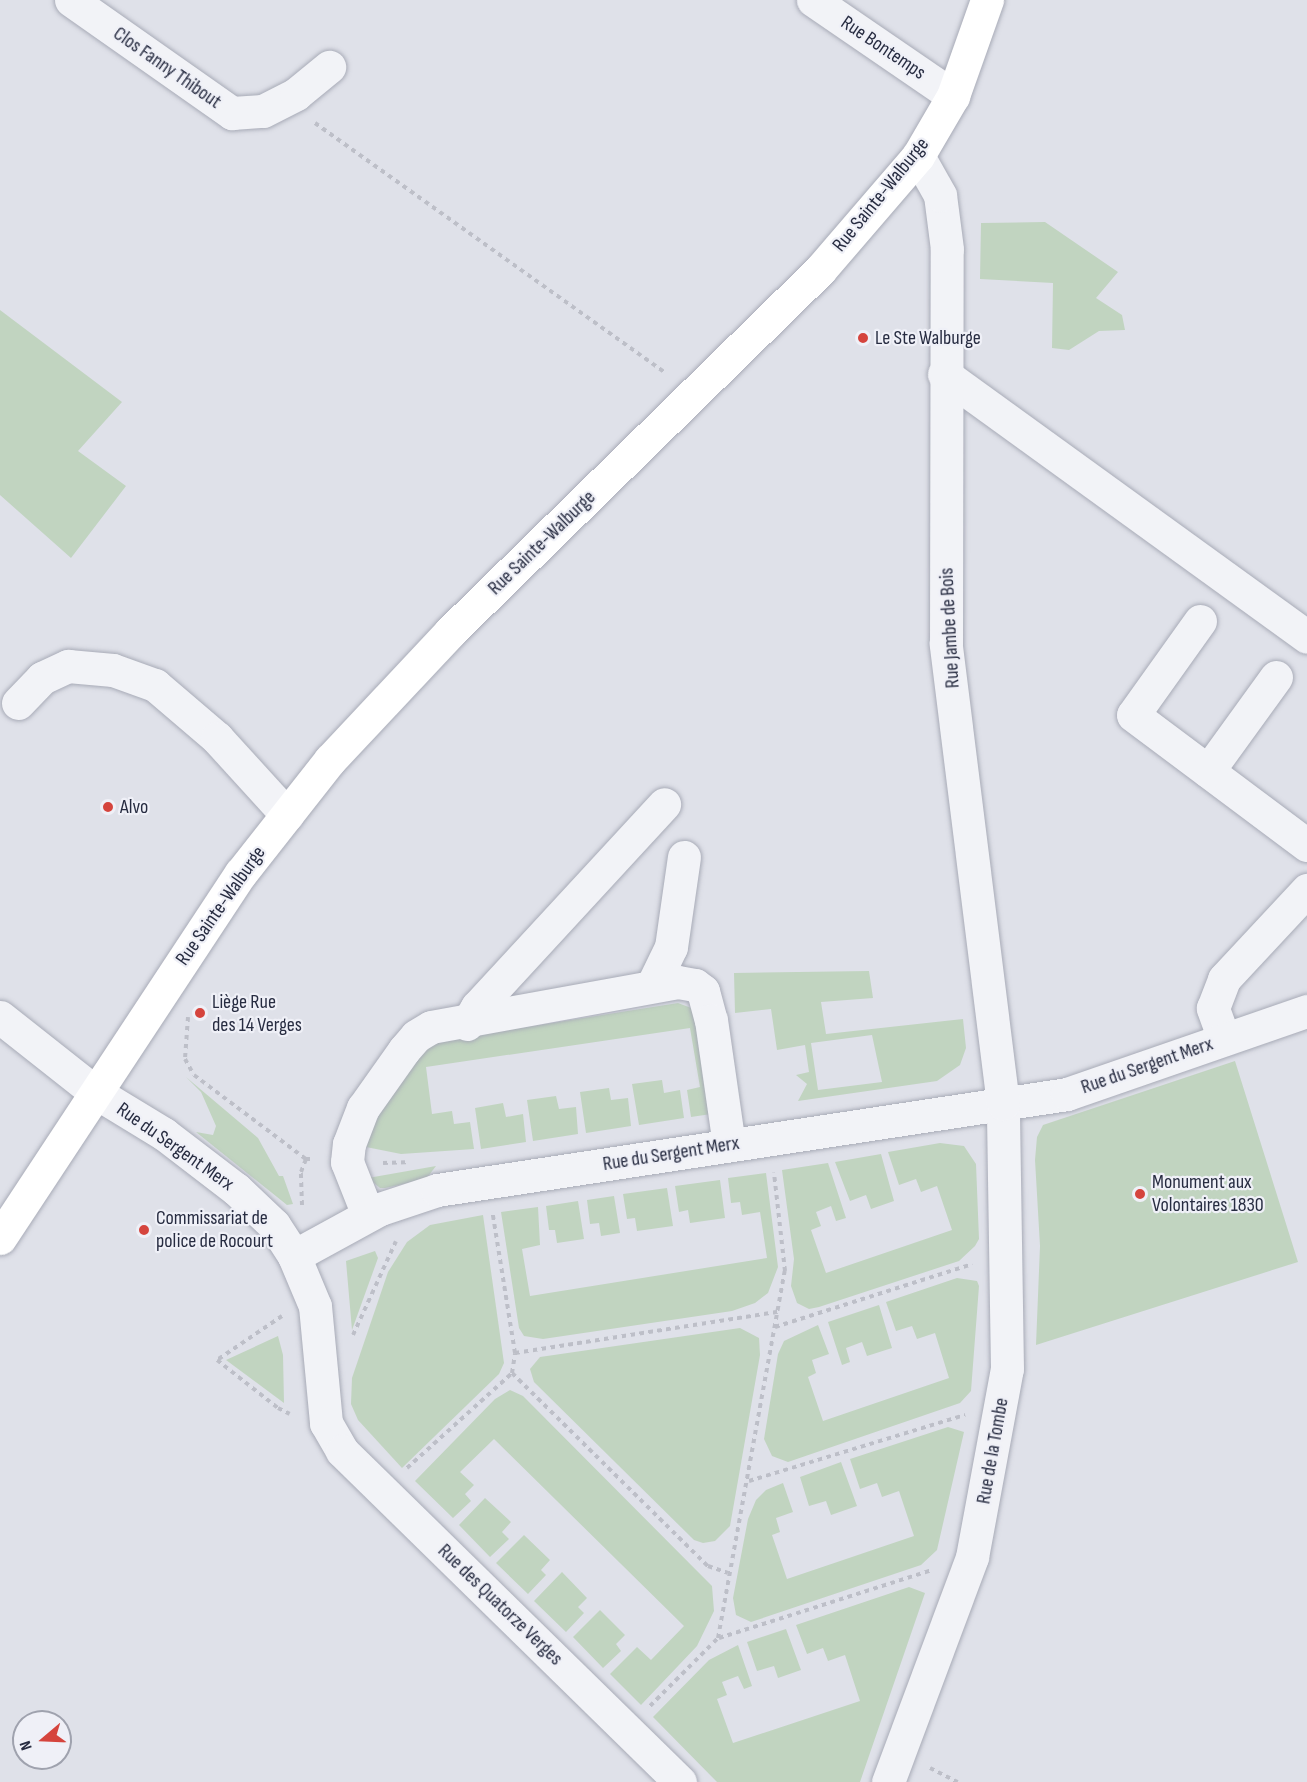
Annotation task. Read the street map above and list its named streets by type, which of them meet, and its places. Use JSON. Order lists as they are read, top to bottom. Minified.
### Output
{"streets":{"main road":["Rue Sainte-Walburge"],"street":["Rue Bontemps","Clos Fanny Thibout","Rue Jambe de Bois","Rue du Sergent Merx","Rue de la Tombe","Rue des Quatorze Verges"]},"crossings":[["Rue Bontemps","Rue Sainte-Walburge"],["Rue Sainte-Walburge","Rue Jambe de Bois"],["Rue Sainte-Walburge","Rue du Sergent Merx"],["Rue Jambe de Bois","Rue du Sergent Merx"],["Rue Jambe de Bois","Rue de la Tombe"],["Rue du Sergent Merx","Rue de la Tombe"],["Rue du Sergent Merx","Rue des Quatorze Verges"]],"places":["Le Ste Walburge","Alvo","Liège Rue des 14 Verges","Monument aux Volontaires 1830","Commissariat de police de Rocourt"],"north":"left"}
